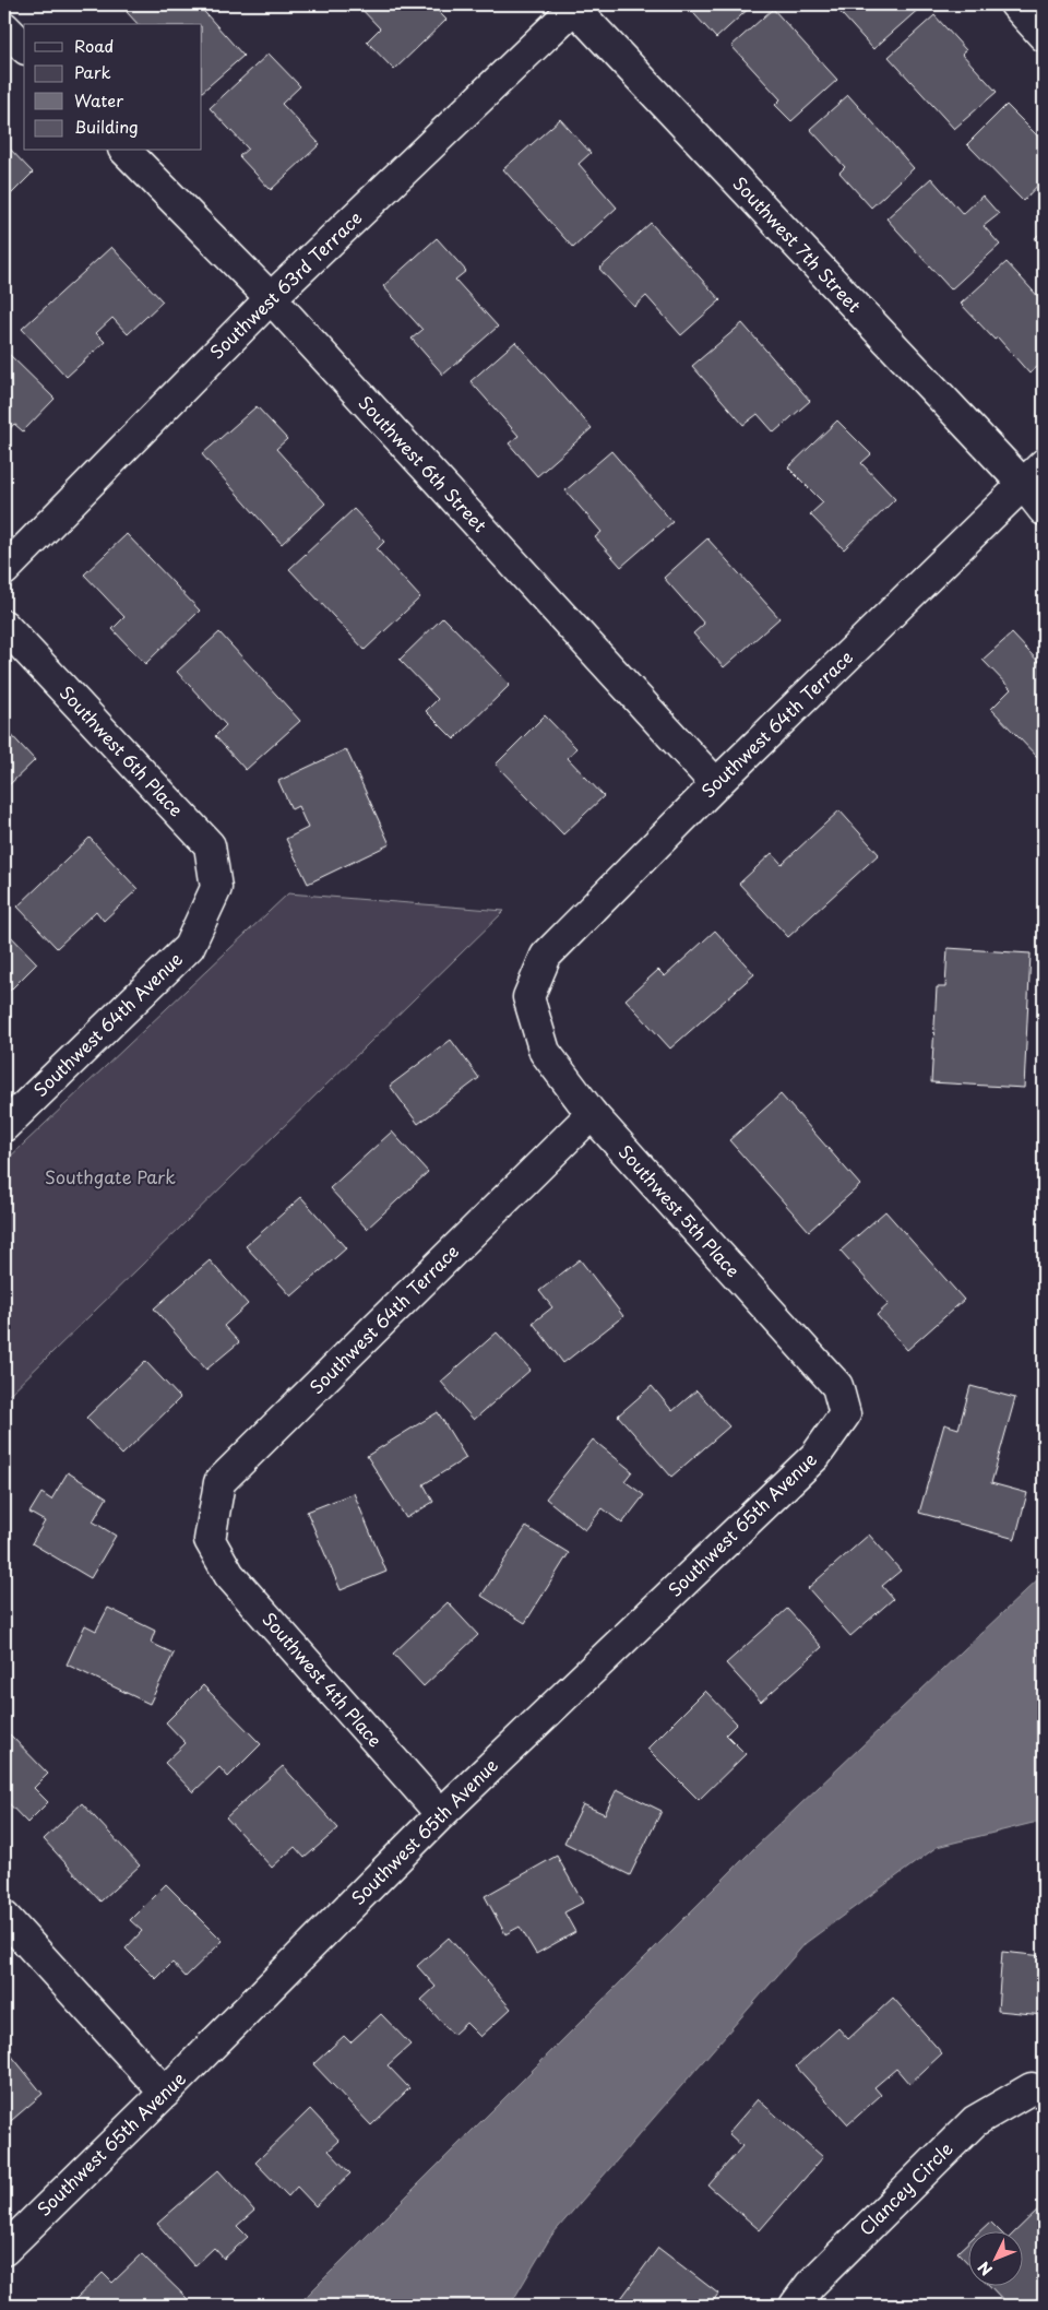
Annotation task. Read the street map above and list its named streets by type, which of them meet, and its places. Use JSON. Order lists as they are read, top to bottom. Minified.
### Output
{"streets":{"street":["Southwest 7th Street","Southwest 63rd Terrace","Southwest 6th Street","Southwest 64th Terrace","Southwest 6th Place","Southwest 64th Avenue","Southwest 5th Place","Southwest 65th Avenue","Southwest 4th Place","Clancey Circle"]},"crossings":[["Southwest 7th Street","Southwest 63rd Terrace"],["Southwest 7th Street","Southwest 64th Terrace"],["Southwest 63rd Terrace","Southwest 6th Street"],["Southwest 6th Street","Southwest 64th Terrace"],["Southwest 64th Terrace","Southwest 5th Place"],["Southwest 64th Terrace","Southwest 4th Place"],["Southwest 6th Place","Southwest 64th Avenue"],["Southwest 5th Place","Southwest 65th Avenue"],["Southwest 65th Avenue","Southwest 4th Place"]],"parks":["Southgate Park"],"legend":["Road","Park","Water","Building"],"north":"bottom left"}
